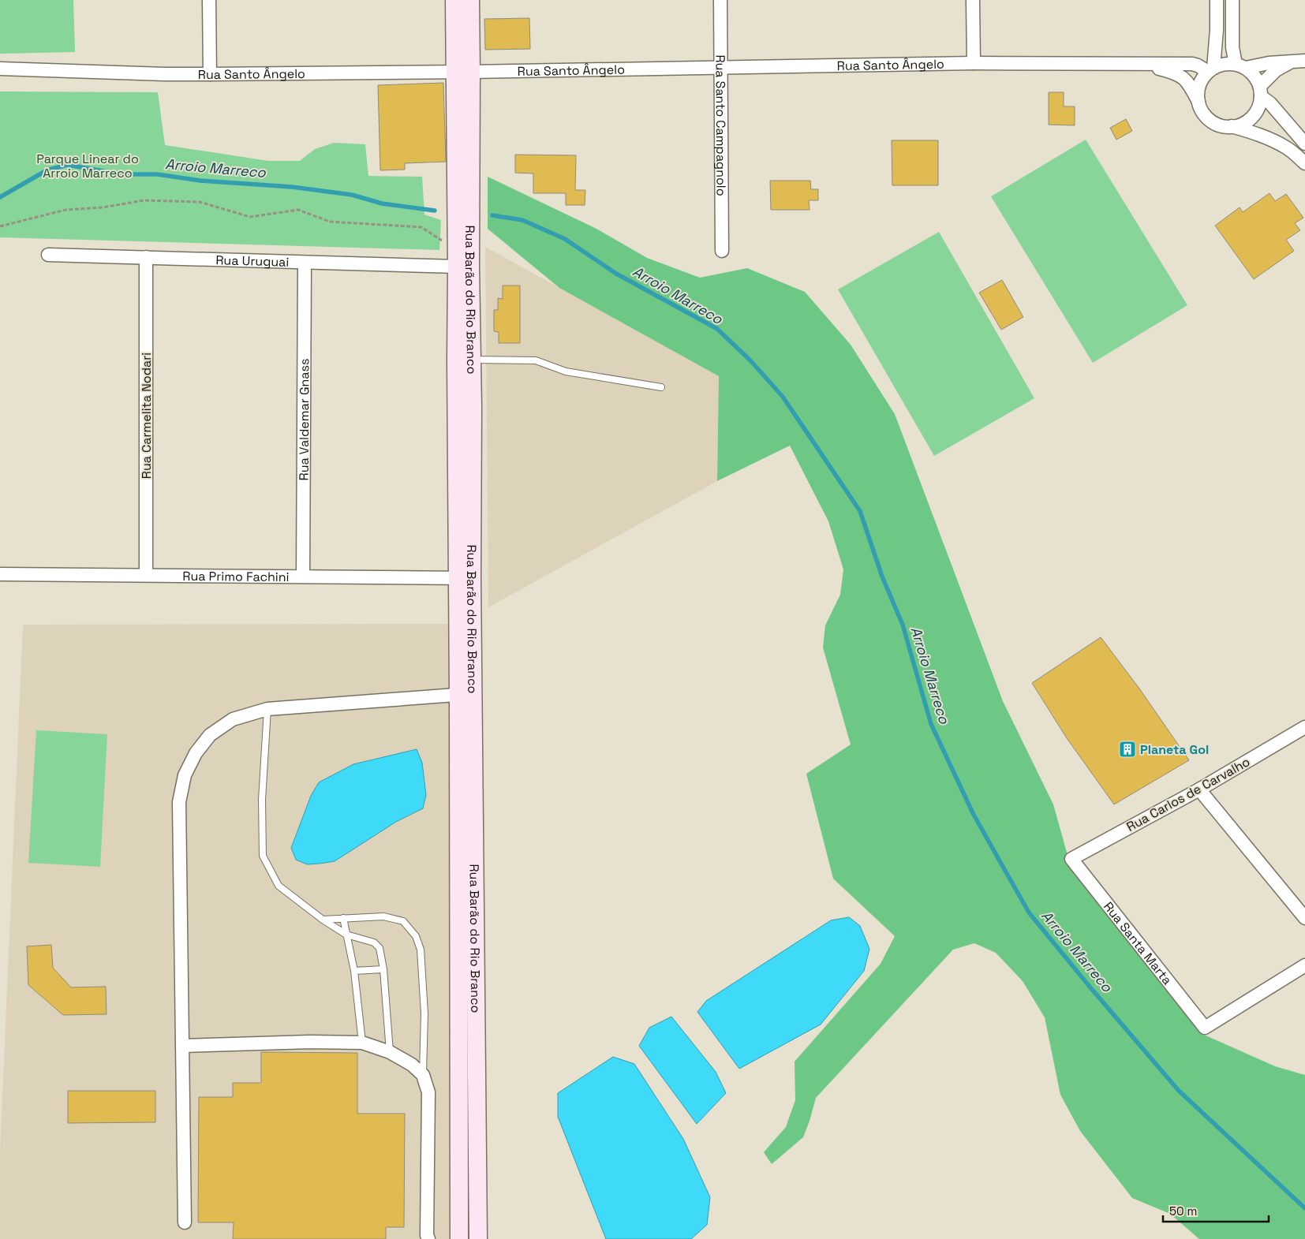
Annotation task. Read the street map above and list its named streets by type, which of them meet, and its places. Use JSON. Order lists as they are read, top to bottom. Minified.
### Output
{"streets":{"main road":["Rua Barão do Rio Branco"],"street":["Rua Santo Ângelo","Rua Santo Campagnolo","Rua Uruguai","Rua Carmelita Nodari","Rua Valdemar Gnass","Rua Primo Fachini","Rua Carlos de Carvalho","Rua Santa Marta"]},"crossings":[["Rua Santo Ângelo","Rua Santo Campagnolo"],["Rua Santo Ângelo","Rua Barão do Rio Branco"],["Rua Uruguai","Rua Barão do Rio Branco"],["Rua Uruguai","Rua Carmelita Nodari"],["Rua Uruguai","Rua Valdemar Gnass"],["Rua Barão do Rio Branco","Rua Primo Fachini"],["Rua Carmelita Nodari","Rua Primo Fachini"],["Rua Valdemar Gnass","Rua Primo Fachini"],["Rua Carlos de Carvalho","Rua Santa Marta"]],"water":["Arroio Marreco"],"parks":["Parque Linear do Arroio Marreco"],"places":{"building":["Planeta Gol"]},"scale_bar":"50 m"}
